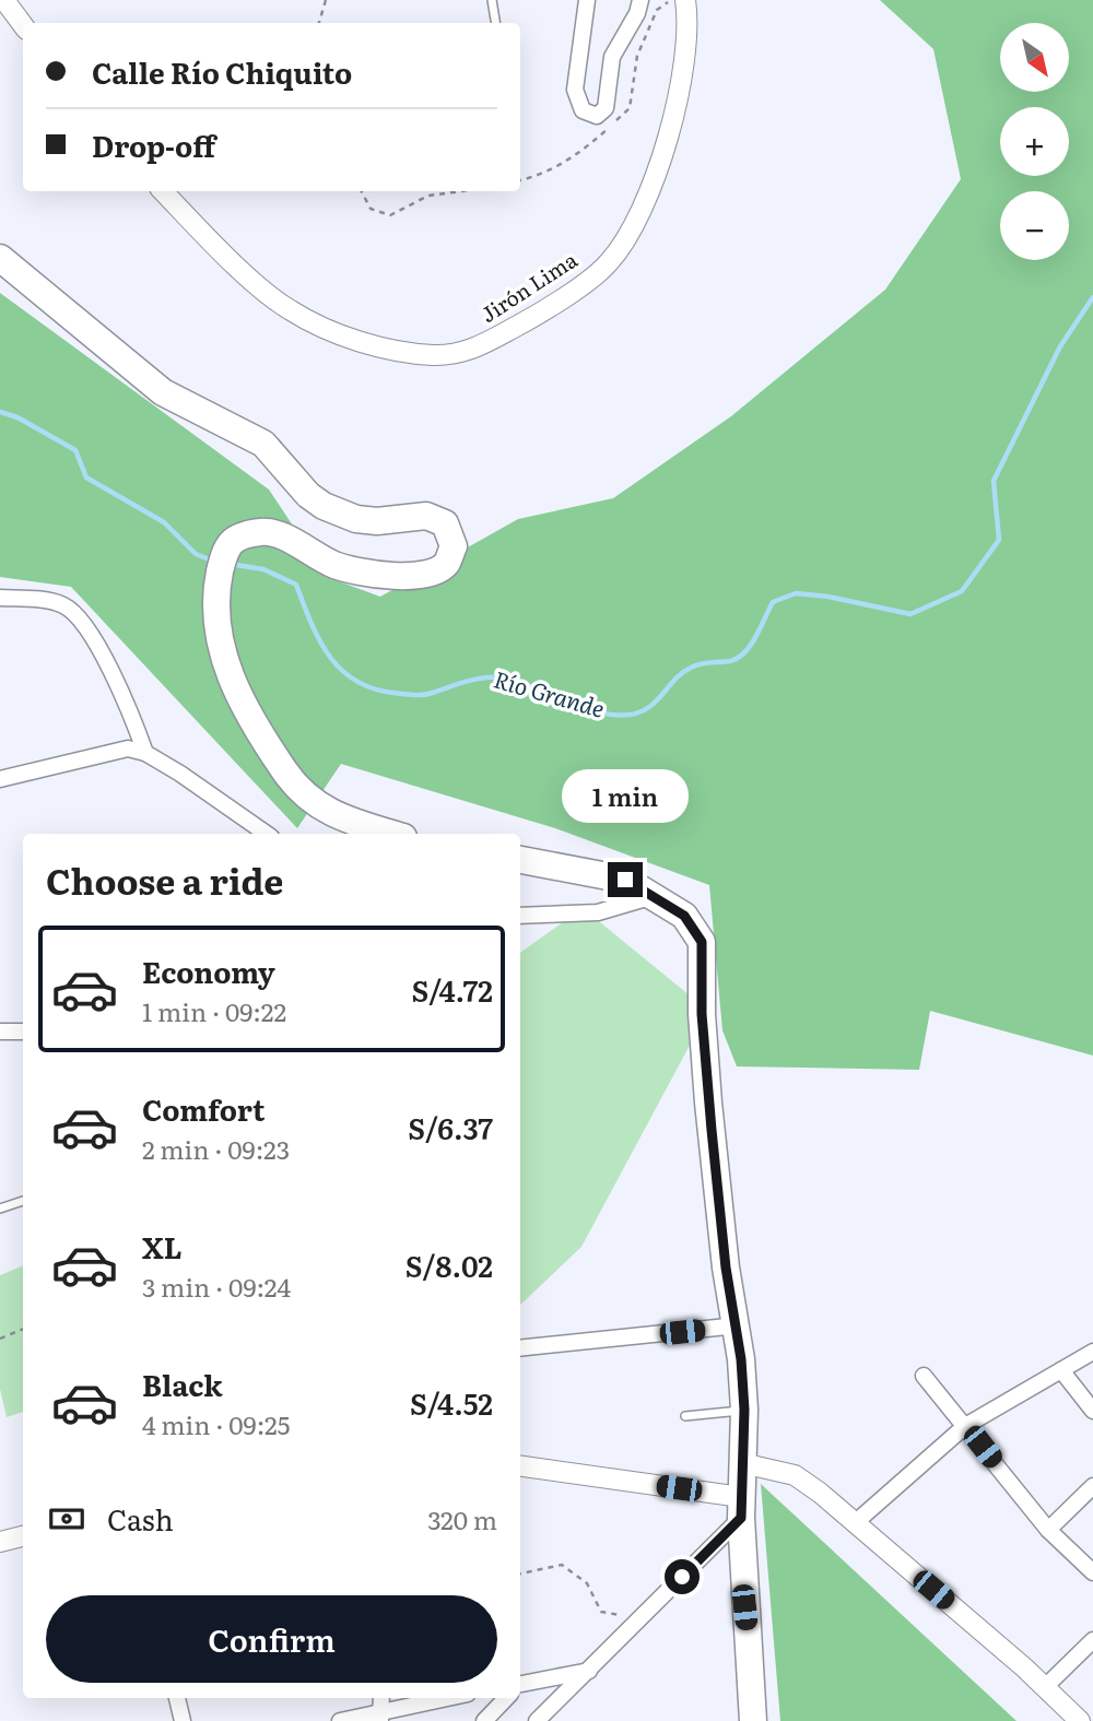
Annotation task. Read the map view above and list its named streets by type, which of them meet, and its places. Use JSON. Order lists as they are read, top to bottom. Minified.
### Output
{"streets":{"street":["Jirón Lima"]},"water":["Río Grande"],"north":"bottom right","page":{"map_buttons":["+","−"],"banner":["Calle Río Chiquito","Drop-off"],"bubble":"1 min","heading":"Choose a ride","list":[{"name":"Economy","note":"1 min · 09:22","value":"S/4.72"},{"name":"Comfort","note":"2 min · 09:23","value":"S/6.37"},{"name":"XL","note":"3 min · 09:24","value":"S/8.02"},{"name":"Black","note":"4 min · 09:25","value":"S/4.52"}],"pay":["Cash","320 m"],"buttons":"Confirm"}}
